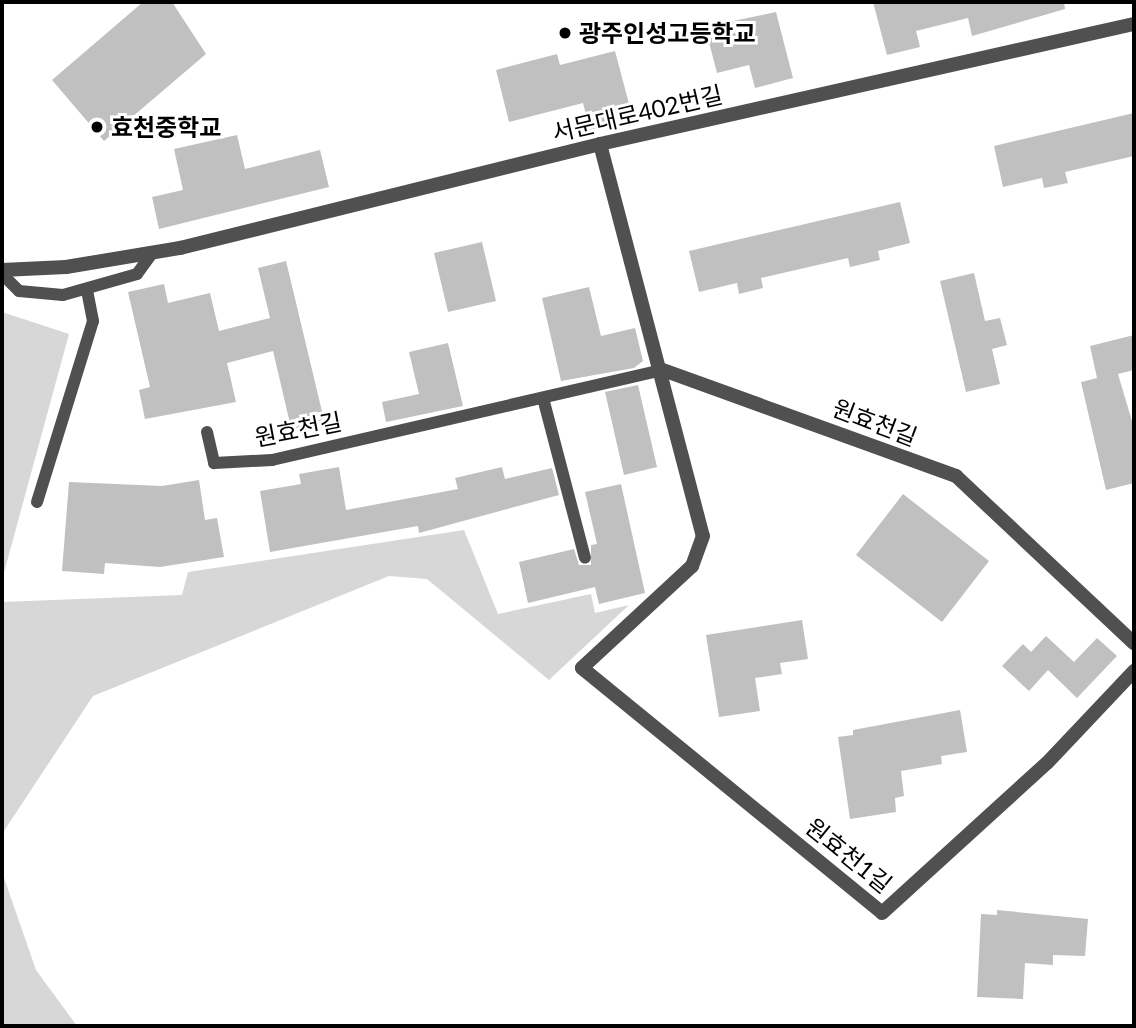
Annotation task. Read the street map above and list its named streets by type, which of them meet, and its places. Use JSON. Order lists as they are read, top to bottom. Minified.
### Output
{"streets":{"street":["서문대로402번길","원효천길","원효천1길"]},"crossings":[["원효천길","원효천1길"]],"places":["광주인성고등학교","효천중학교"]}
